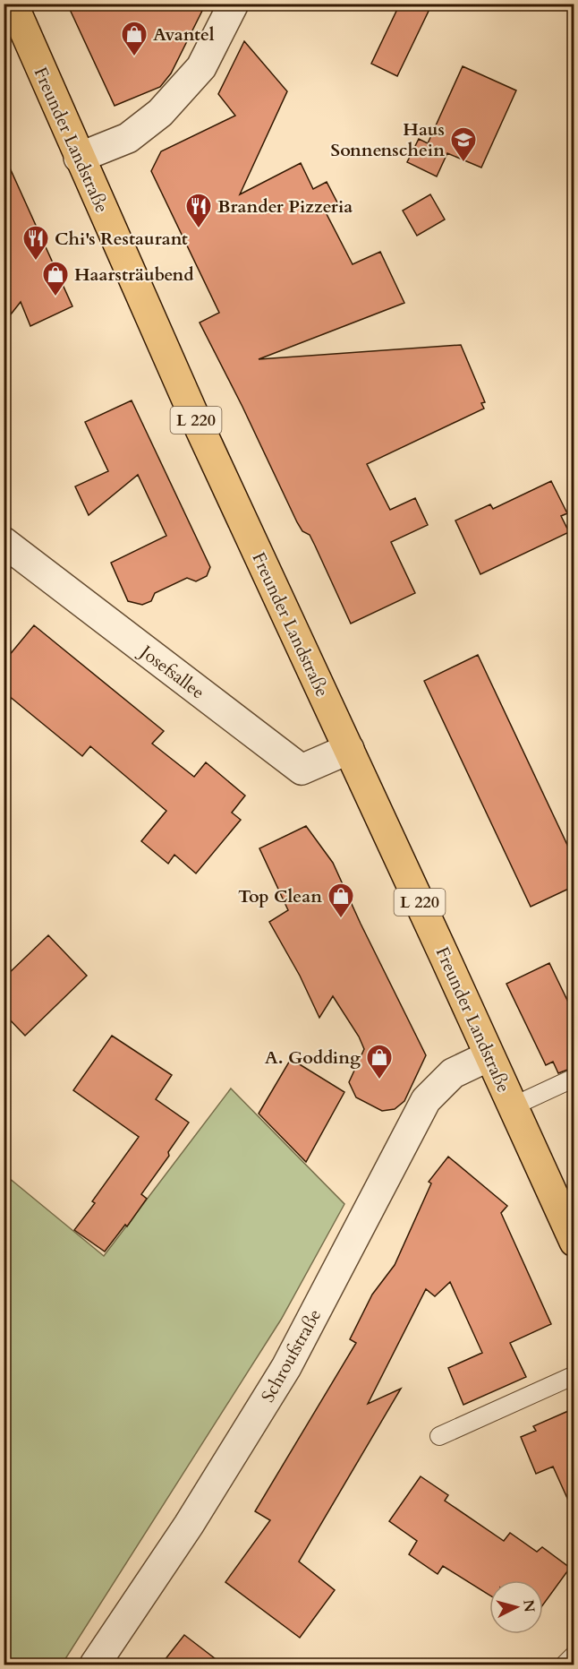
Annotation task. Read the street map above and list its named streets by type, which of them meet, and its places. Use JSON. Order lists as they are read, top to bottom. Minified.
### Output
{"streets":{"main road":["Freunder Landstraße","L 220"],"street":["Josefsallee","Schroufstraße"]},"crossings":[["Freunder Landstraße","Josefsallee"],["Freunder Landstraße","Schroufstraße"]],"places":{"shop":["Avantel","Haarsträubend","Top Clean","A. Godding"],"school or university":["Haus Sonnenschein"],"restaurant":["Brander Pizzeria","Chi's Restaurant"]},"north":"right"}
